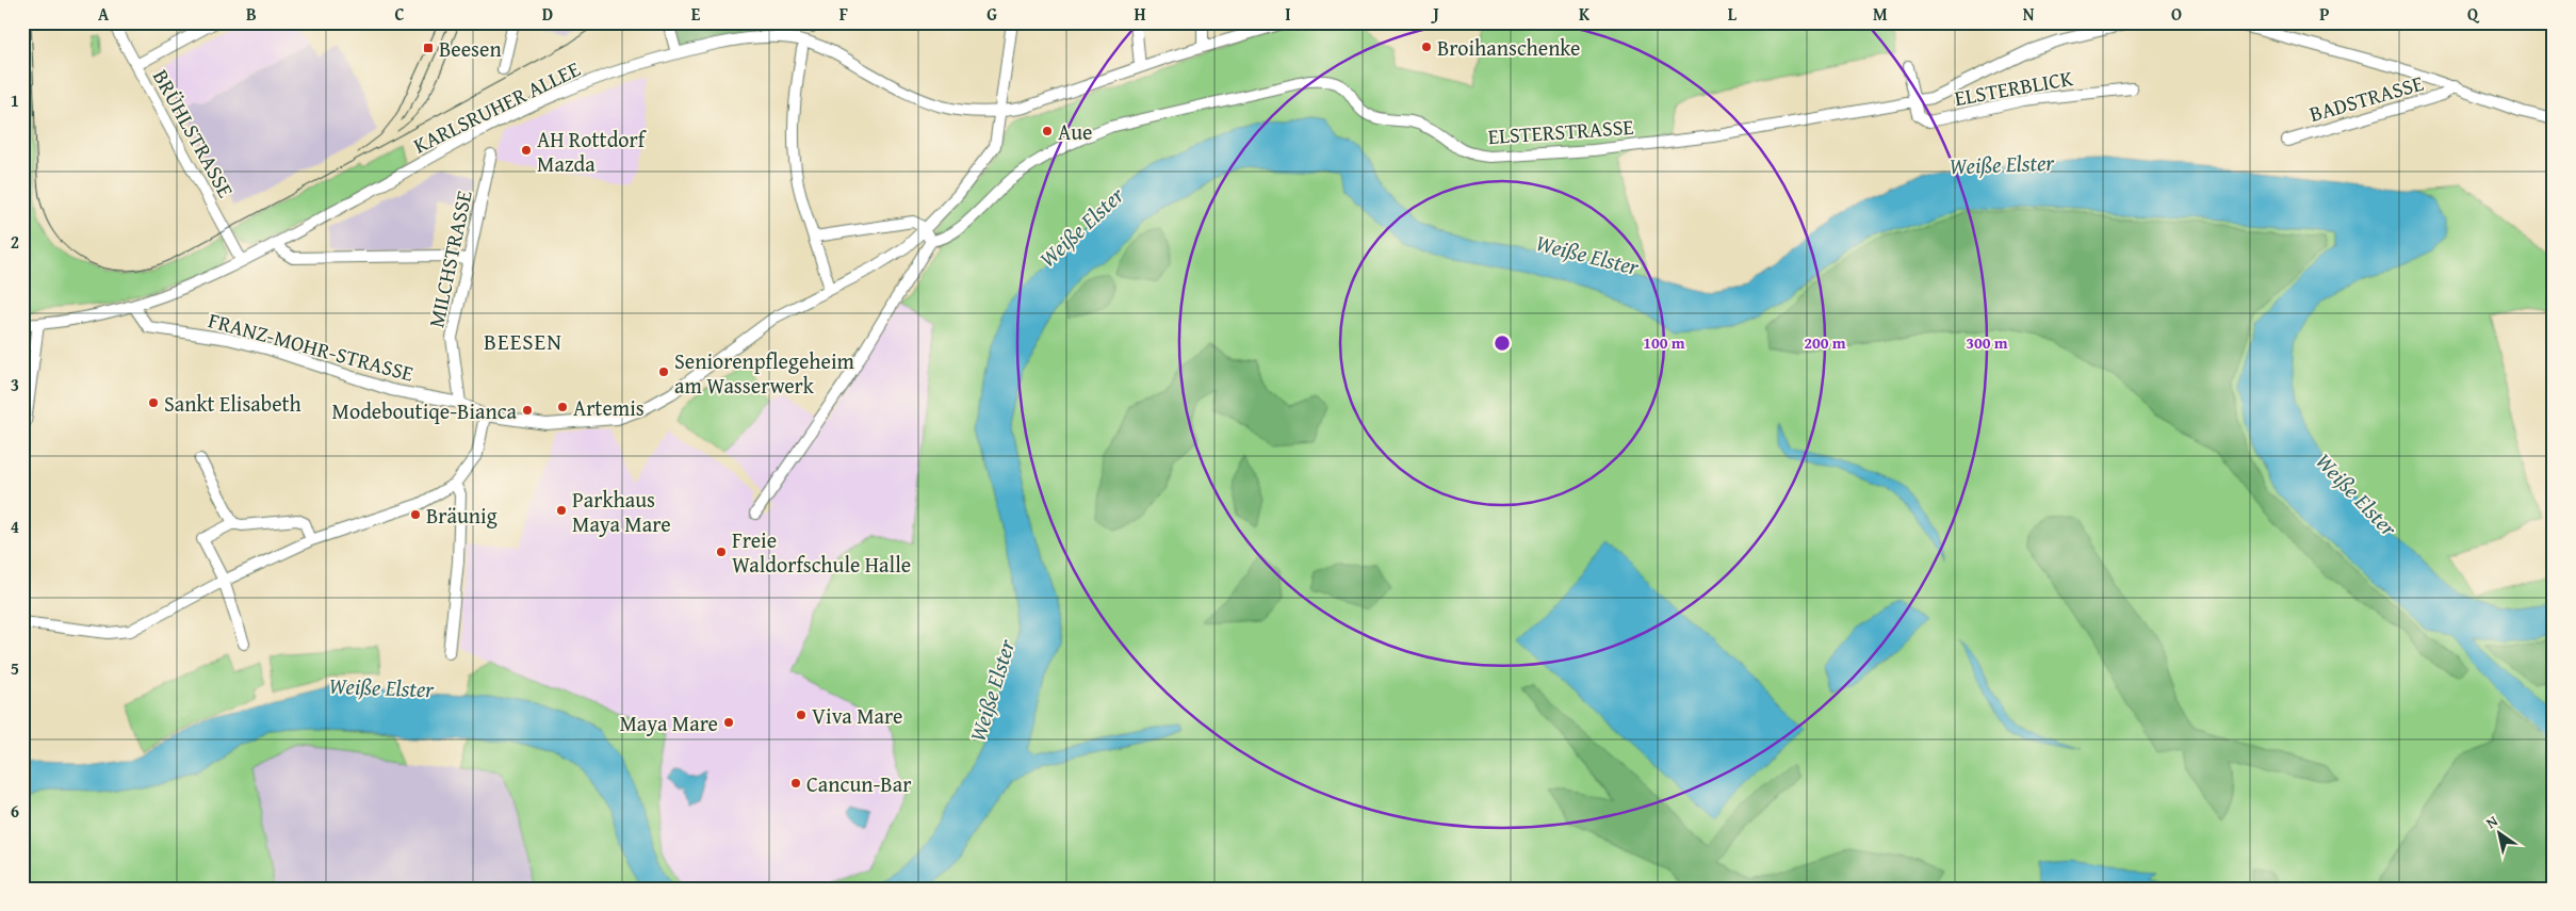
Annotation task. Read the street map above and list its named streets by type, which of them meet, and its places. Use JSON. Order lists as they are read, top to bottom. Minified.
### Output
{"streets":{"street":["ELSTERBLICK","BADSTRASSE","KARLSRUHER ALLEE","ELSTERSTRASSE","BRÜHLSTRASSE","MILCHSTRASSE","FRANZ-MOHR-STRASSE"]},"crossings":[["ELSTERBLICK","ELSTERSTRASSE"],["KARLSRUHER ALLEE","BRÜHLSTRASSE"],["KARLSRUHER ALLEE","FRANZ-MOHR-STRASSE"],["MILCHSTRASSE","FRANZ-MOHR-STRASSE"]],"districts":["BEESEN"],"water":["Weiße Elster"],"places":{"other":["Broihanschenke","Aue","AH Rottdorf Mazda","Seniorenpflegeheim am Wasserwerk","Sankt Elisabeth","Artemis","Modeboutiqe-Bianca","Parkhaus Maya Mare","Bräunig","Freie Waldorfschule Halle","Viva Mare","Maya Mare","Cancun-Bar"],"transit":["Beesen"]},"north":"top left","grid":{"columns":["A","B","C","D","E","F","G","H","I","J","K","L","M","N","O","P","Q"],"rows":["1","2","3","4","5","6"]},"rings":["100 m","200 m","300 m"]}
